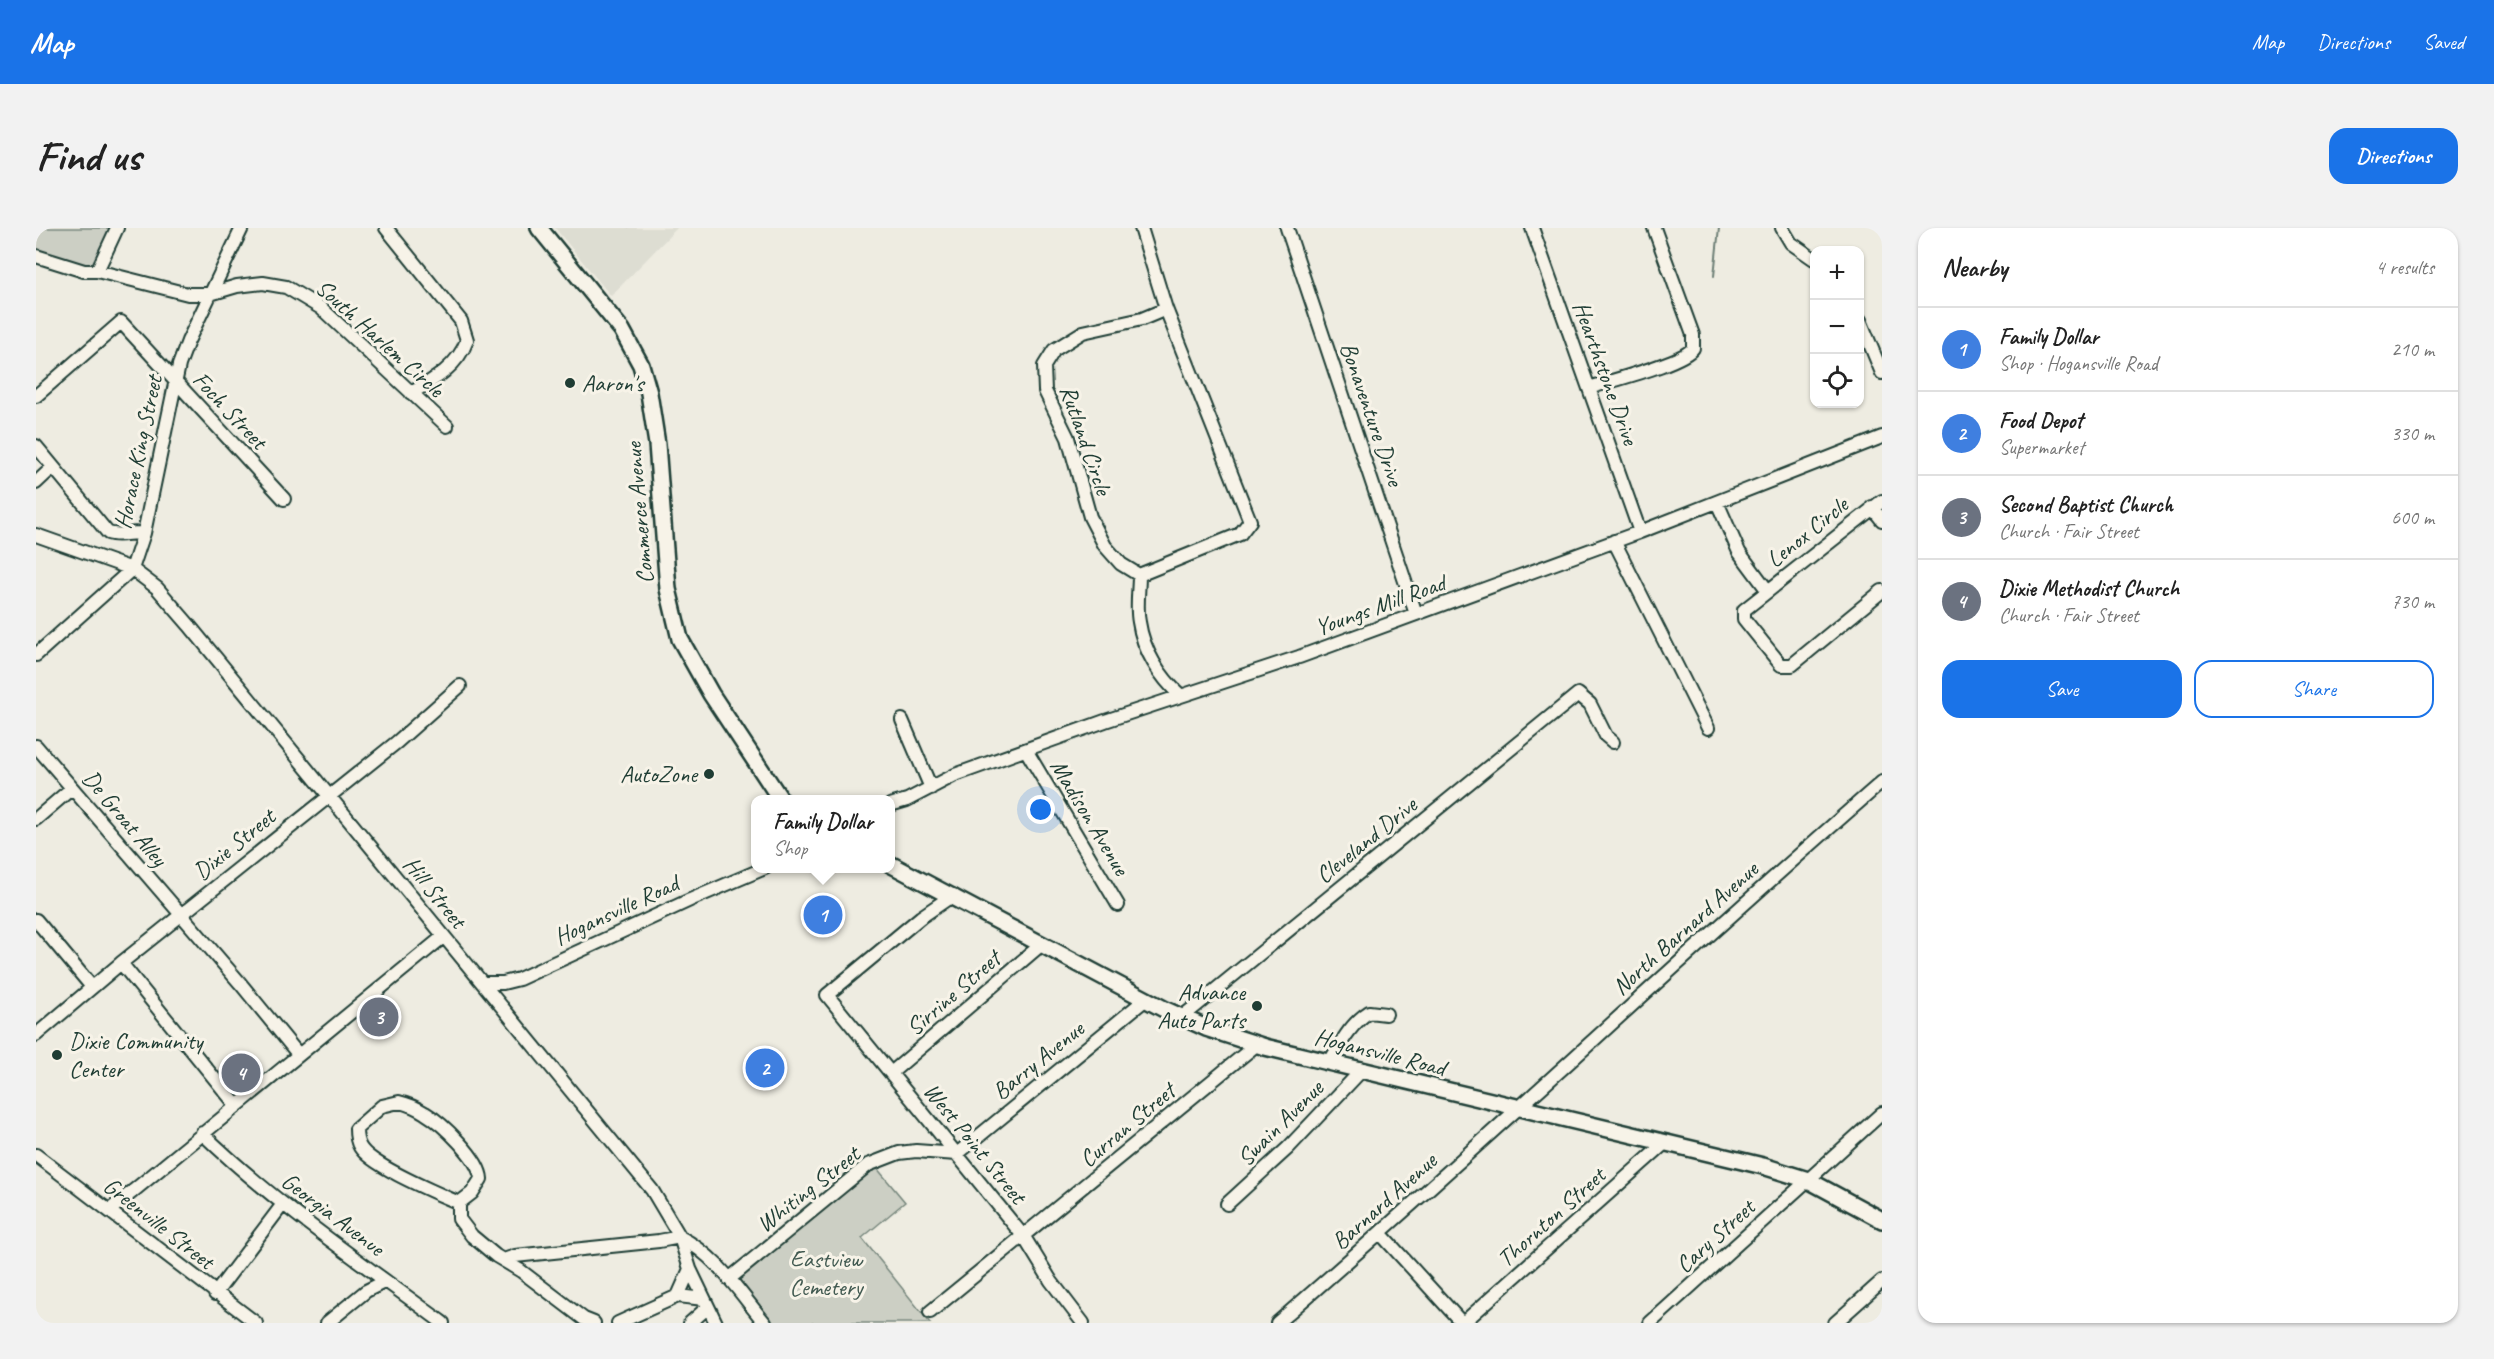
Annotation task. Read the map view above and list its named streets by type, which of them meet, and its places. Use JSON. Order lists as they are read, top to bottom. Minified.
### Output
{"streets":{"main road":["Commerce Avenue","Hogansville Road"],"street":["South Harlem Circle","Hearthstone Drive","Foch Street","Bonaventure Drive","Rutland Circle","Horace King Street","Lenox Circle","Youngs Mill Road","Madison Avenue","De Groat Alley","Cleveland Drive","Dixie Street","Hill Street","North Barnard Avenue","Sirrine Street","Barry Avenue","Swain Avenue","Curran Street","West Point Street","Whiting Street","Barnard Avenue","Georgia Avenue","Thornton Street","Greenville Street","Cary Street"]},"crossings":[["South Harlem Circle","Horace King Street"],["Hearthstone Drive","Youngs Mill Road"],["Foch Street","Horace King Street"],["Bonaventure Drive","Youngs Mill Road"],["Horace King Street","Hill Street"],["Lenox Circle","Youngs Mill Road"],["Youngs Mill Road","Madison Avenue"],["De Groat Alley","Dixie Street"],["Cleveland Drive","Hogansville Road"],["Dixie Street","Hill Street"],["Hill Street","Hogansville Road"],["Hill Street","Whiting Street"],["Hogansville Road","North Barnard Avenue"],["Hogansville Road","Sirrine Street"],["Hogansville Road","Barry Avenue"],["Hogansville Road","Swain Avenue"],["Hogansville Road","Curran Street"],["Hogansville Road","West Point Street"],["Hogansville Road","Barnard Avenue"],["Hogansville Road","Thornton Street"],["Hogansville Road","Cary Street"],["North Barnard Avenue","Barnard Avenue"],["Sirrine Street","West Point Street"],["Barry Avenue","West Point Street"],["Barry Avenue","Whiting Street"],["Curran Street","West Point Street"],["West Point Street","Whiting Street"]],"parks":["Eastview Cemetery"],"places":["Aaron's","AutoZone","Advance Auto Parts","Dixie Community Center"],"page":{"header":"Map","nav":["Map","Directions","Saved"],"buttons":["Directions",["Save","Share"]],"title":"Find us","heading":["Nearby","4 results"],"map_buttons":["+","−"],"list":[{"mark":"1","name":"Family Dollar","note":"Shop · Hogansville Road","value":"210 m"},{"mark":"2","name":"Food Depot","note":"Supermarket","value":"330 m"},{"mark":"3","name":"Second Baptist Church","note":"Church · Fair Street","value":"600 m"},{"mark":"4","name":"Dixie Methodist Church","note":"Church · Fair Street","value":"730 m"}],"popup":["Family Dollar","Shop"],"pins":["1","3","2","4"]}}
